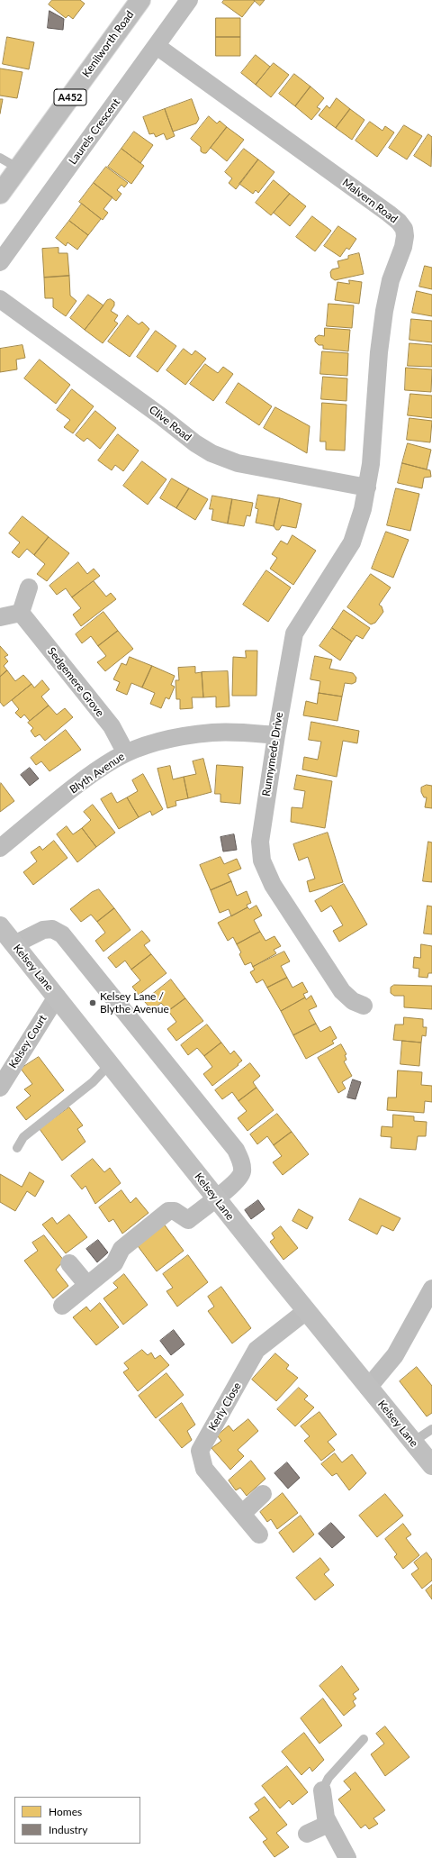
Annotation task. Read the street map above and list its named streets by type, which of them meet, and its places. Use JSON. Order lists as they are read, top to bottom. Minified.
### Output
{"streets":{"highway":["Kenilworth Road","A452"],"main road":["Kelsey Lane"],"street":["Laurels Crescent","Malvern Road","Clive Road","Sedgemere Grove","Runnymede Drive","Blyth Avenue","Kelsey Court","Kerly Close"]},"crossings":[["Laurels Crescent","Malvern Road"],["Malvern Road","Clive Road"],["Malvern Road","Runnymede Drive"],["Clive Road","Runnymede Drive"],["Sedgemere Grove","Blyth Avenue"],["Runnymede Drive","Blyth Avenue"],["Kelsey Lane","Kelsey Court"],["Kelsey Lane","Kerly Close"]],"places":["Kelsey Lane / Blythe Avenue"],"legend":["Homes","Industry"]}
